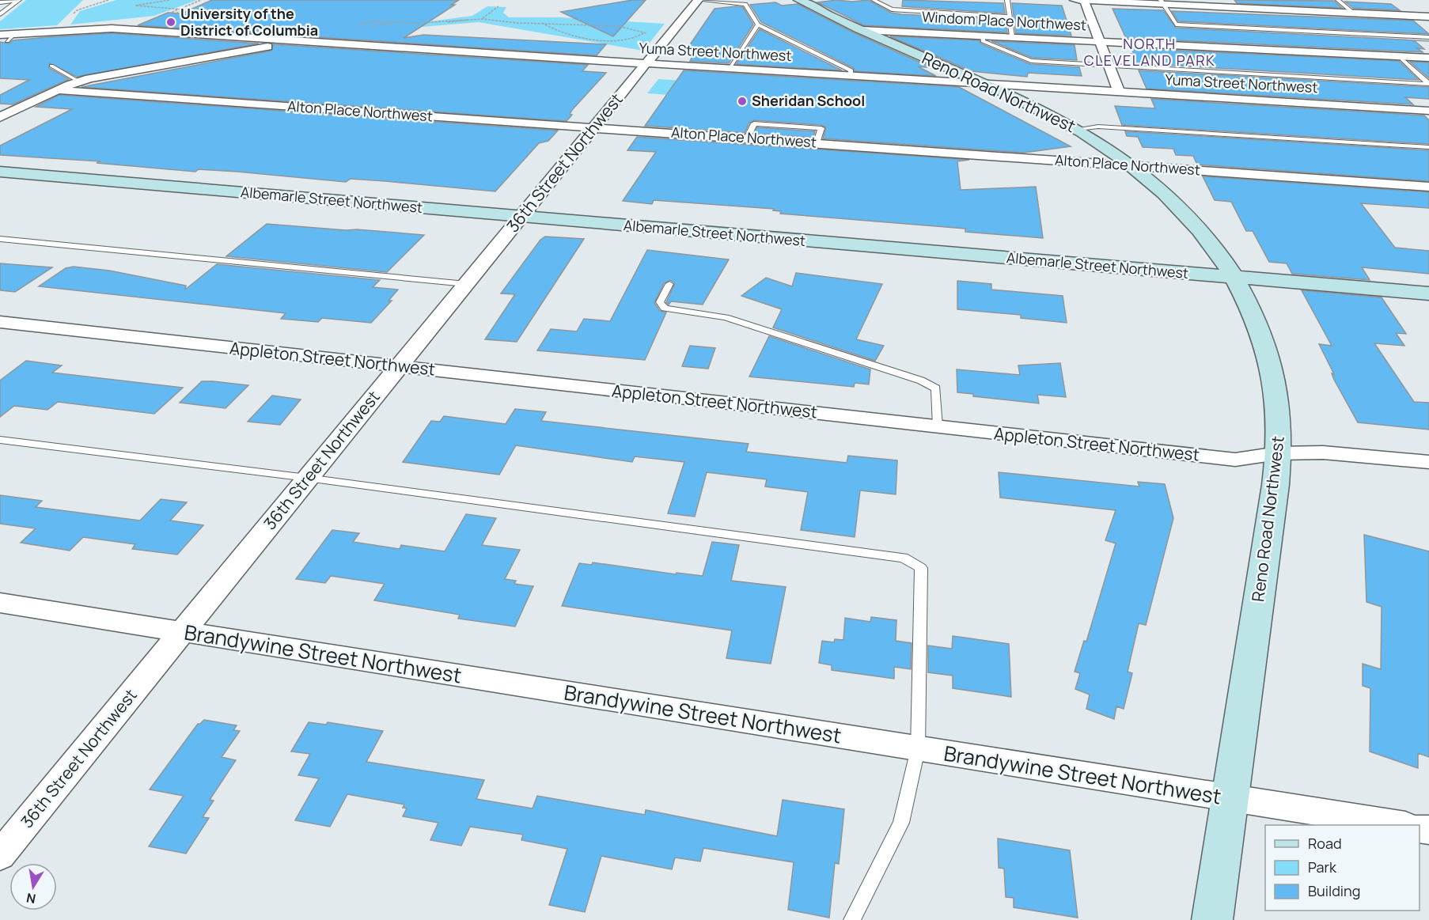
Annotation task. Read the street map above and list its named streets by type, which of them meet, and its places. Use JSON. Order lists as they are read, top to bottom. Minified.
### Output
{"streets":{"main road":["Reno Road Northwest","Albemarle Street Northwest"],"street":["Windom Place Northwest","Yuma Street Northwest","Alton Place Northwest","36th Street Northwest","Appleton Street Northwest","Brandywine Street Northwest"]},"crossings":[["Windom Place Northwest","Reno Road Northwest"],["Yuma Street Northwest","Reno Road Northwest"],["Yuma Street Northwest","36th Street Northwest"],["Reno Road Northwest","Alton Place Northwest"],["Reno Road Northwest","Albemarle Street Northwest"],["Reno Road Northwest","Appleton Street Northwest"],["Reno Road Northwest","Brandywine Street Northwest"],["Alton Place Northwest","36th Street Northwest"],["36th Street Northwest","Albemarle Street Northwest"],["36th Street Northwest","Appleton Street Northwest"],["36th Street Northwest","Brandywine Street Northwest"]],"districts":["NORTH CLEVELAND PARK"],"places":["University of the District of Columbia","Sheridan School"],"legend":["Road","Park","Building"],"north":"bottom"}
